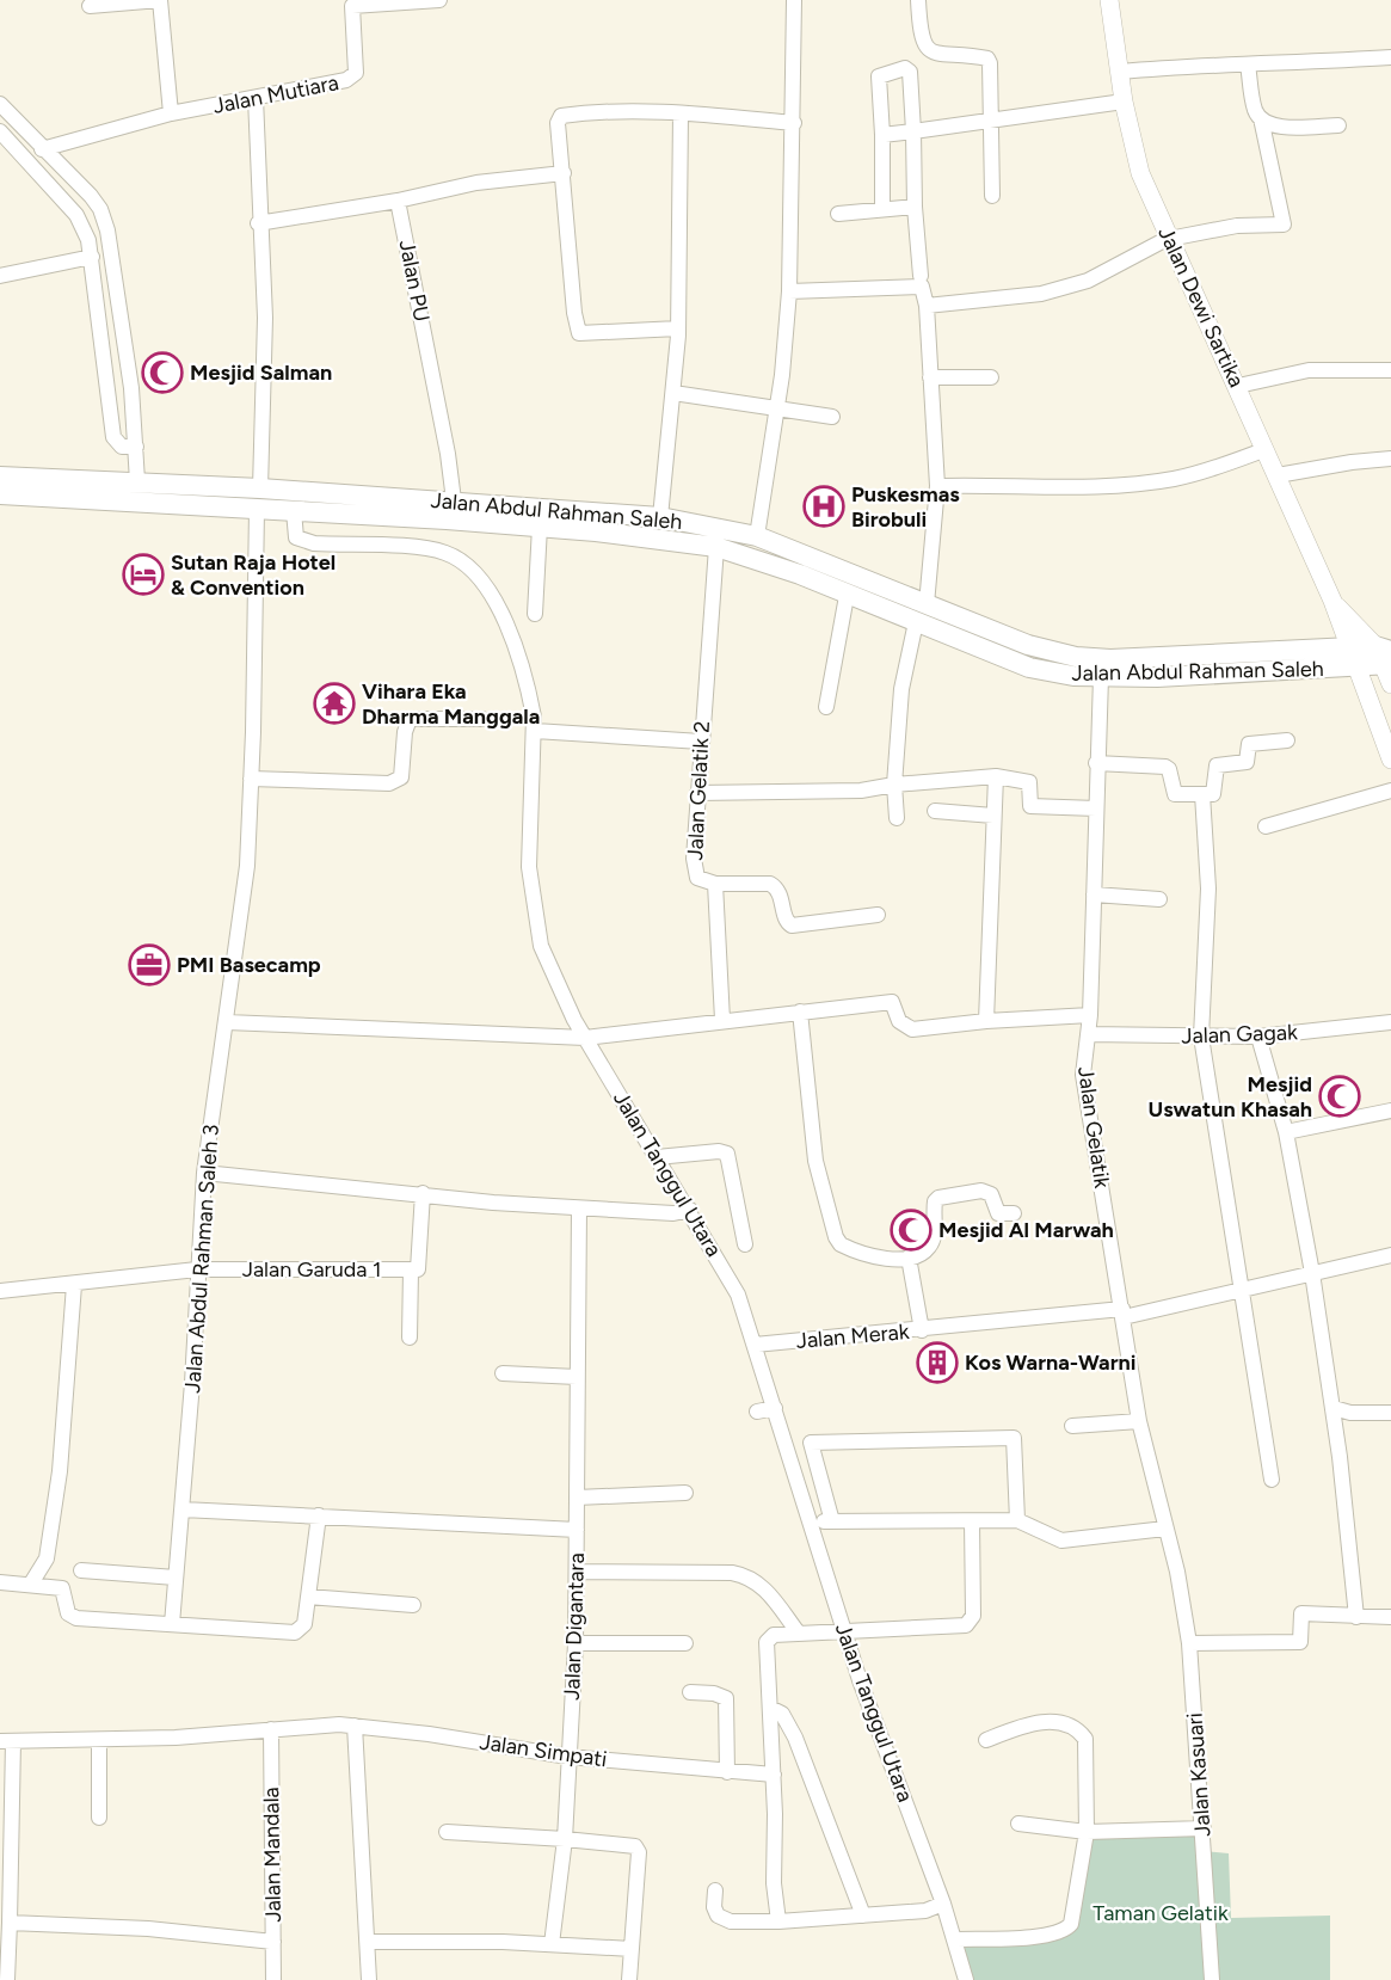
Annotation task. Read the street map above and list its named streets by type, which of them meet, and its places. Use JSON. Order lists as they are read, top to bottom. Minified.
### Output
{"streets":{"highway":["Jalan Abdul Rahman Saleh"],"main road":["Jalan Dewi Sartika"],"street":["Jalan Mutiara","Jalan PU","Jalan Gelatik 2","Jalan Gagak","Jalan Gelatik","Jalan Tanggul Utara","Jalan Abdul Rahman Saleh 3","Jalan Garuda 1","Jalan Merak","Jalan Digantara","Jalan Simpati","Jalan Kasuari","Jalan Mandala"]},"crossings":[["Jalan PU","Jalan Abdul Rahman Saleh"],["Jalan Dewi Sartika","Jalan Abdul Rahman Saleh"],["Jalan Abdul Rahman Saleh","Jalan Gelatik 2"],["Jalan Abdul Rahman Saleh","Jalan Gelatik"],["Jalan Abdul Rahman Saleh","Jalan Tanggul Utara"],["Jalan Abdul Rahman Saleh","Jalan Abdul Rahman Saleh 3"],["Jalan Gagak","Jalan Gelatik"],["Jalan Gelatik","Jalan Merak"],["Jalan Gelatik","Jalan Kasuari"],["Jalan Tanggul Utara","Jalan Merak"],["Jalan Abdul Rahman Saleh 3","Jalan Garuda 1"],["Jalan Digantara","Jalan Simpati"],["Jalan Simpati","Jalan Mandala"]],"parks":["Taman Gelatik"],"places":{"mosque":["Mesjid Salman","Mesjid Uswatun Khasah","Mesjid Al Marwah"],"hospital":["Puskesmas Birobuli"],"hotel":["Sutan Raja Hotel & Convention"],"temple":["Vihara Eka Dharma Manggala"],"office":["PMI Basecamp"],"building":["Kos Warna-Warni"]}}
